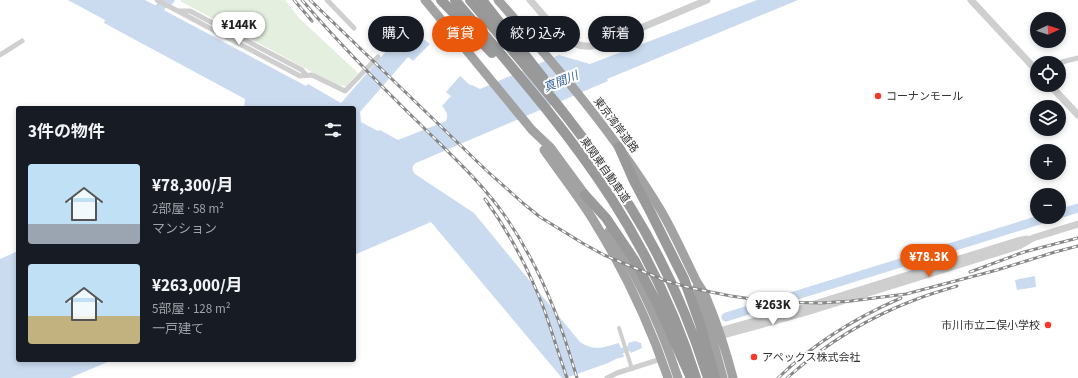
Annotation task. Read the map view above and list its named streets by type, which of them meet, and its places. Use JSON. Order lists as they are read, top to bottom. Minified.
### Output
{"streets":{"highway":["東京湾岸道路","東関東自動車道"]},"water":["真間川"],"places":["コーナンモール","市川市立二俣小学校","アペックス株式会社"],"north":"right","page":{"map_buttons":["+","−"],"price":["¥144K","¥78.3K","¥263K"],"chip":["購入","賃貸","絞り込み","新着"],"heading":"3件の物件","list":[{"name":"¥78,300/月","note":"2部屋 · 58 m² · マンション"},{"name":"¥263,000/月","note":"5部屋 · 128 m² · 一戸建て"}]}}
